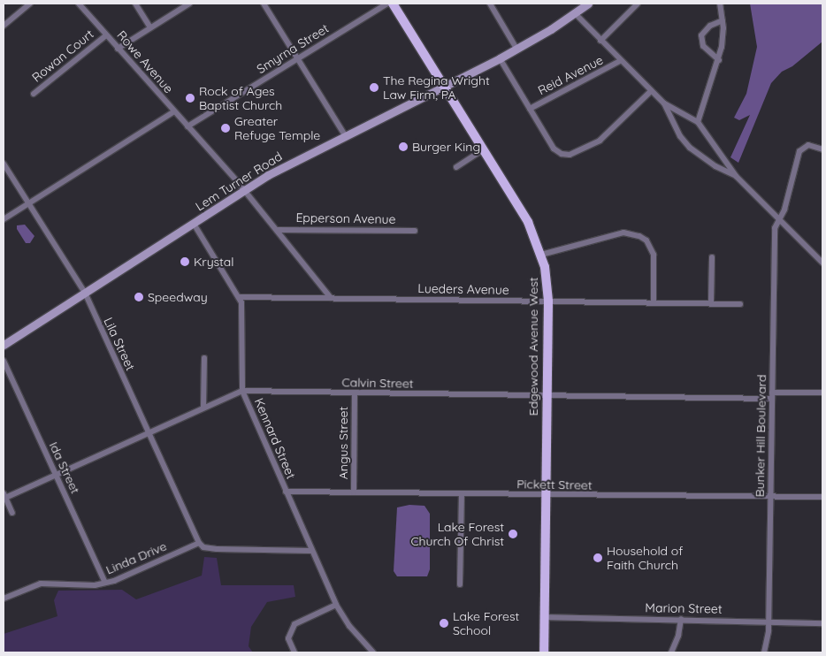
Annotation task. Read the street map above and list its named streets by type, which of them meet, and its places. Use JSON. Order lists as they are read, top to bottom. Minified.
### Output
{"streets":{"main road":["Lem Turner Road","Edgewood Avenue West"],"street":["Smyrna Street","Rowan Court","Rowe Avenue","Reid Avenue","Epperson Avenue","Lueders Avenue","Lila Street","Calvin Street","Bunker Hill Boulevard","Kennard Street","Angus Street","Ida Street","Pickett Street","Linda Drive","Marion Street"]},"crossings":[["Smyrna Street","Rowe Avenue"],["Rowan Court","Rowe Avenue"],["Rowe Avenue","Lem Turner Road"],["Rowe Avenue","Epperson Avenue"],["Rowe Avenue","Lueders Avenue"],["Lem Turner Road","Lila Street"],["Lem Turner Road","Edgewood Avenue West"],["Lem Turner Road","Kennard Street"],["Lueders Avenue","Edgewood Avenue West"],["Lueders Avenue","Kennard Street"],["Lila Street","Calvin Street"],["Lila Street","Linda Drive"],["Edgewood Avenue West","Calvin Street"],["Edgewood Avenue West","Pickett Street"],["Edgewood Avenue West","Marion Street"],["Calvin Street","Bunker Hill Boulevard"],["Calvin Street","Kennard Street"],["Calvin Street","Angus Street"],["Calvin Street","Ida Street"],["Bunker Hill Boulevard","Pickett Street"],["Bunker Hill Boulevard","Marion Street"],["Kennard Street","Pickett Street"],["Kennard Street","Linda Drive"],["Angus Street","Pickett Street"],["Ida Street","Linda Drive"]],"places":["The Regina Wright Law Firm, PA","Rock of Ages Baptist Church","Greater Refuge Temple","Burger King","Krystal","Speedway","Lake Forest Church Of Christ","Household of Faith Church","Lake Forest School"]}
